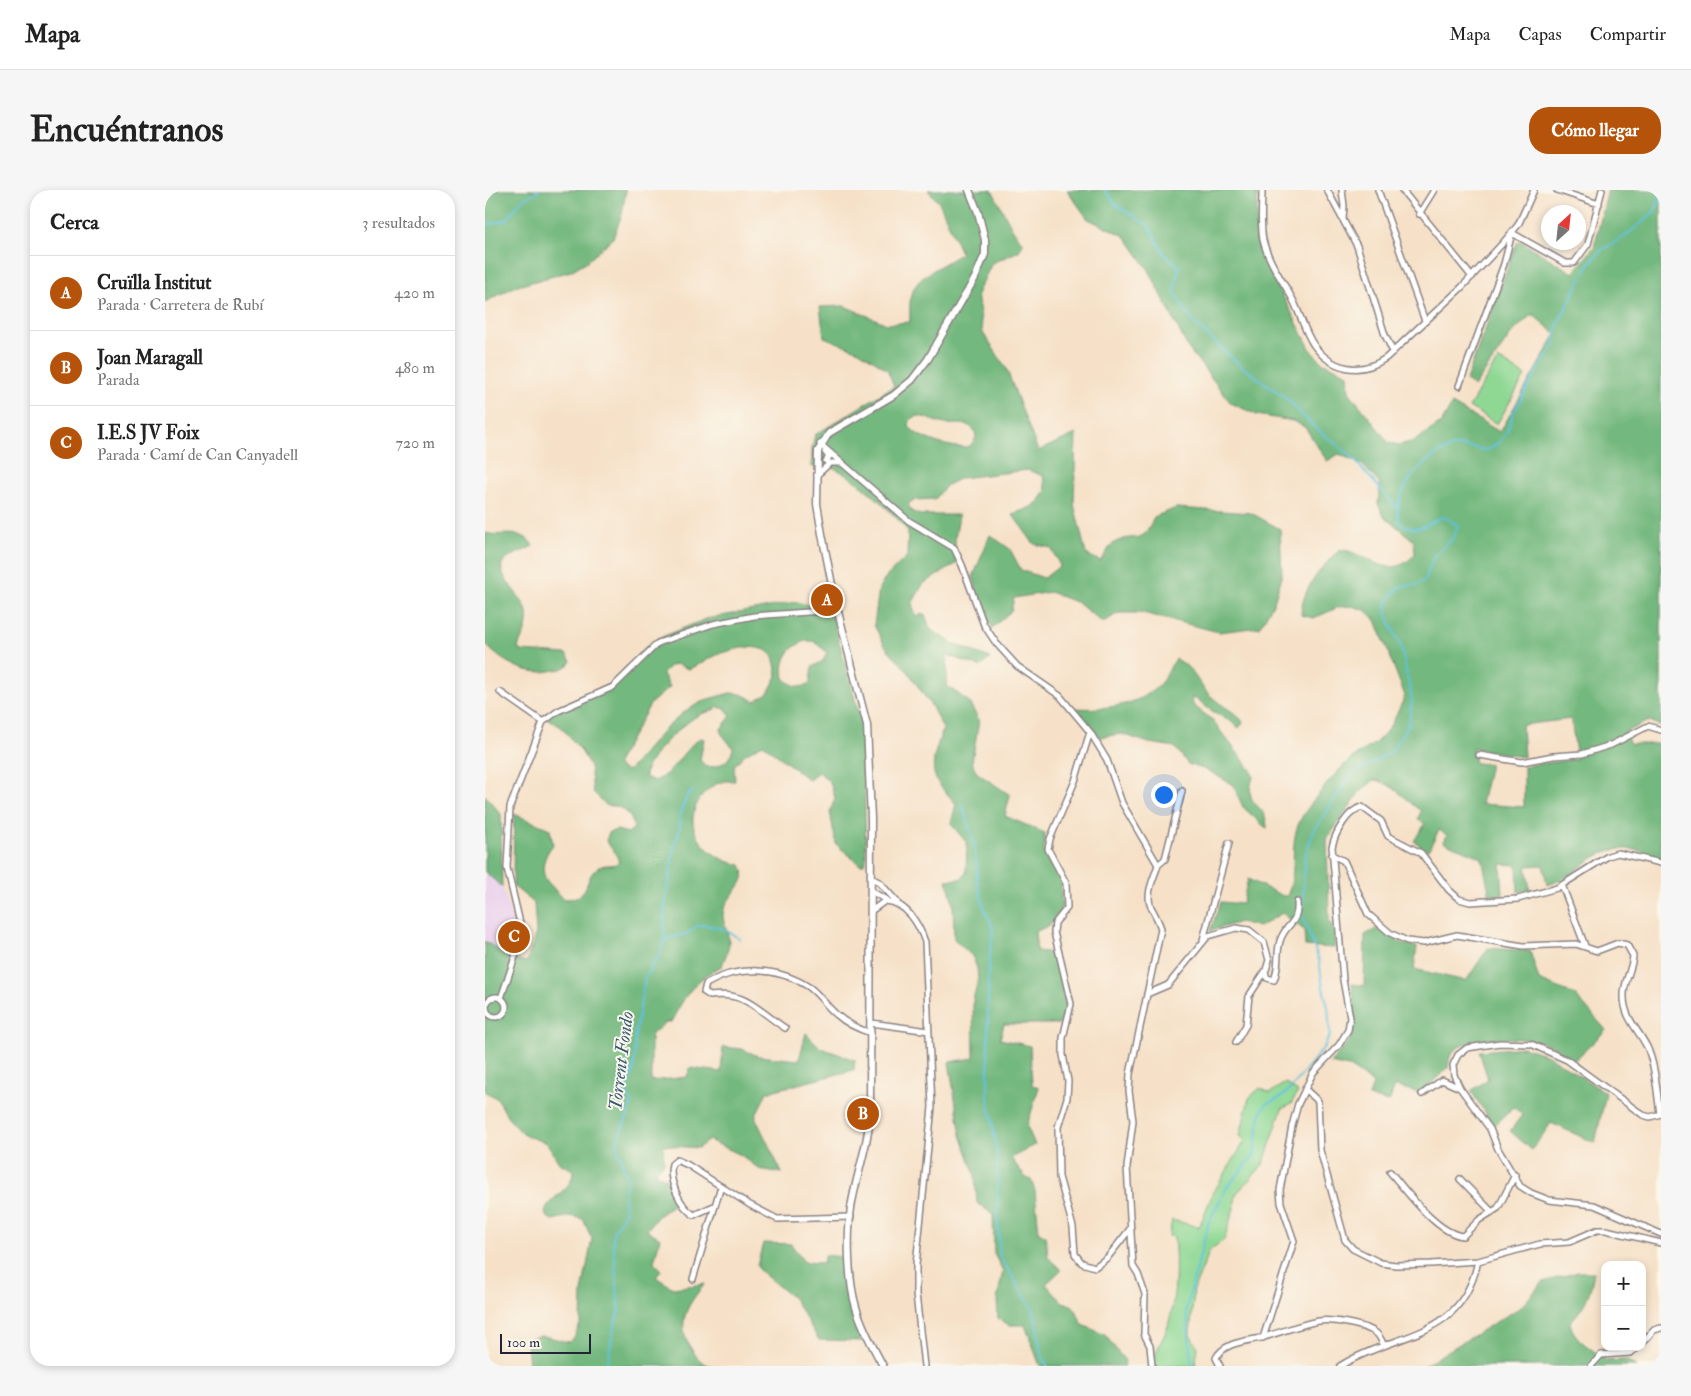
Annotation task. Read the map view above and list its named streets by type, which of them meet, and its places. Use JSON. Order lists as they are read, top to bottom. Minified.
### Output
{"water":["Torrent Fondo"],"scale_bar":"100 m","north":"top right","page":{"header":"Mapa","nav":["Mapa","Capas","Compartir"],"buttons":"Cómo llegar","title":"Encuéntranos","heading":["Cerca","3 resultados"],"list":[{"mark":"A","name":"Cruïlla Institut","note":"Parada · Carretera de Rubí","value":"420 m"},{"mark":"B","name":"Joan Maragall","note":"Parada","value":"480 m"},{"mark":"C","name":"I.E.S JV Foix","note":"Parada · Camí de Can Canyadell","value":"720 m"}],"pins":["A","C","B"],"map_buttons":["+","−"],"scale":"100 m"}}
